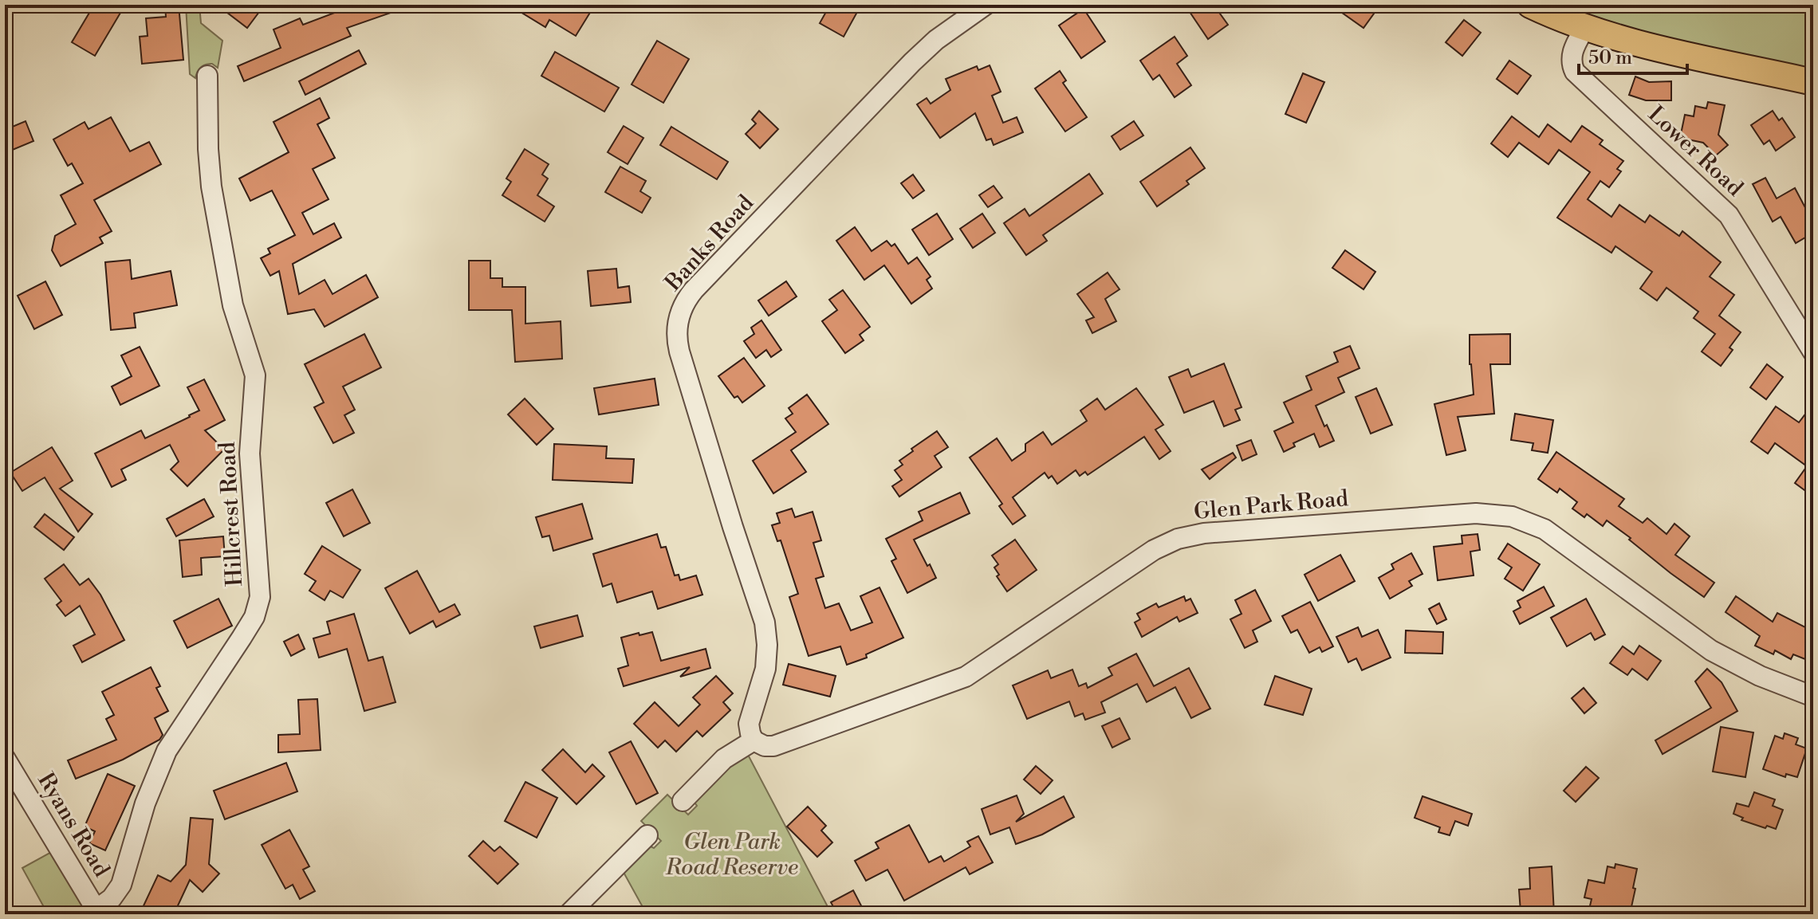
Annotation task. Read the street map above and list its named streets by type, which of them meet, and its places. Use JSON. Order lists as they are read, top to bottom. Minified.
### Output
{"streets":{"street":["Lower Road","Banks Road","Glen Park Road","Hillcrest Road","Ryans Road"]},"crossings":[["Banks Road","Glen Park Road"],["Hillcrest Road","Ryans Road"]],"parks":["Glen Park Road Reserve"],"scale_bar":"50 m"}
